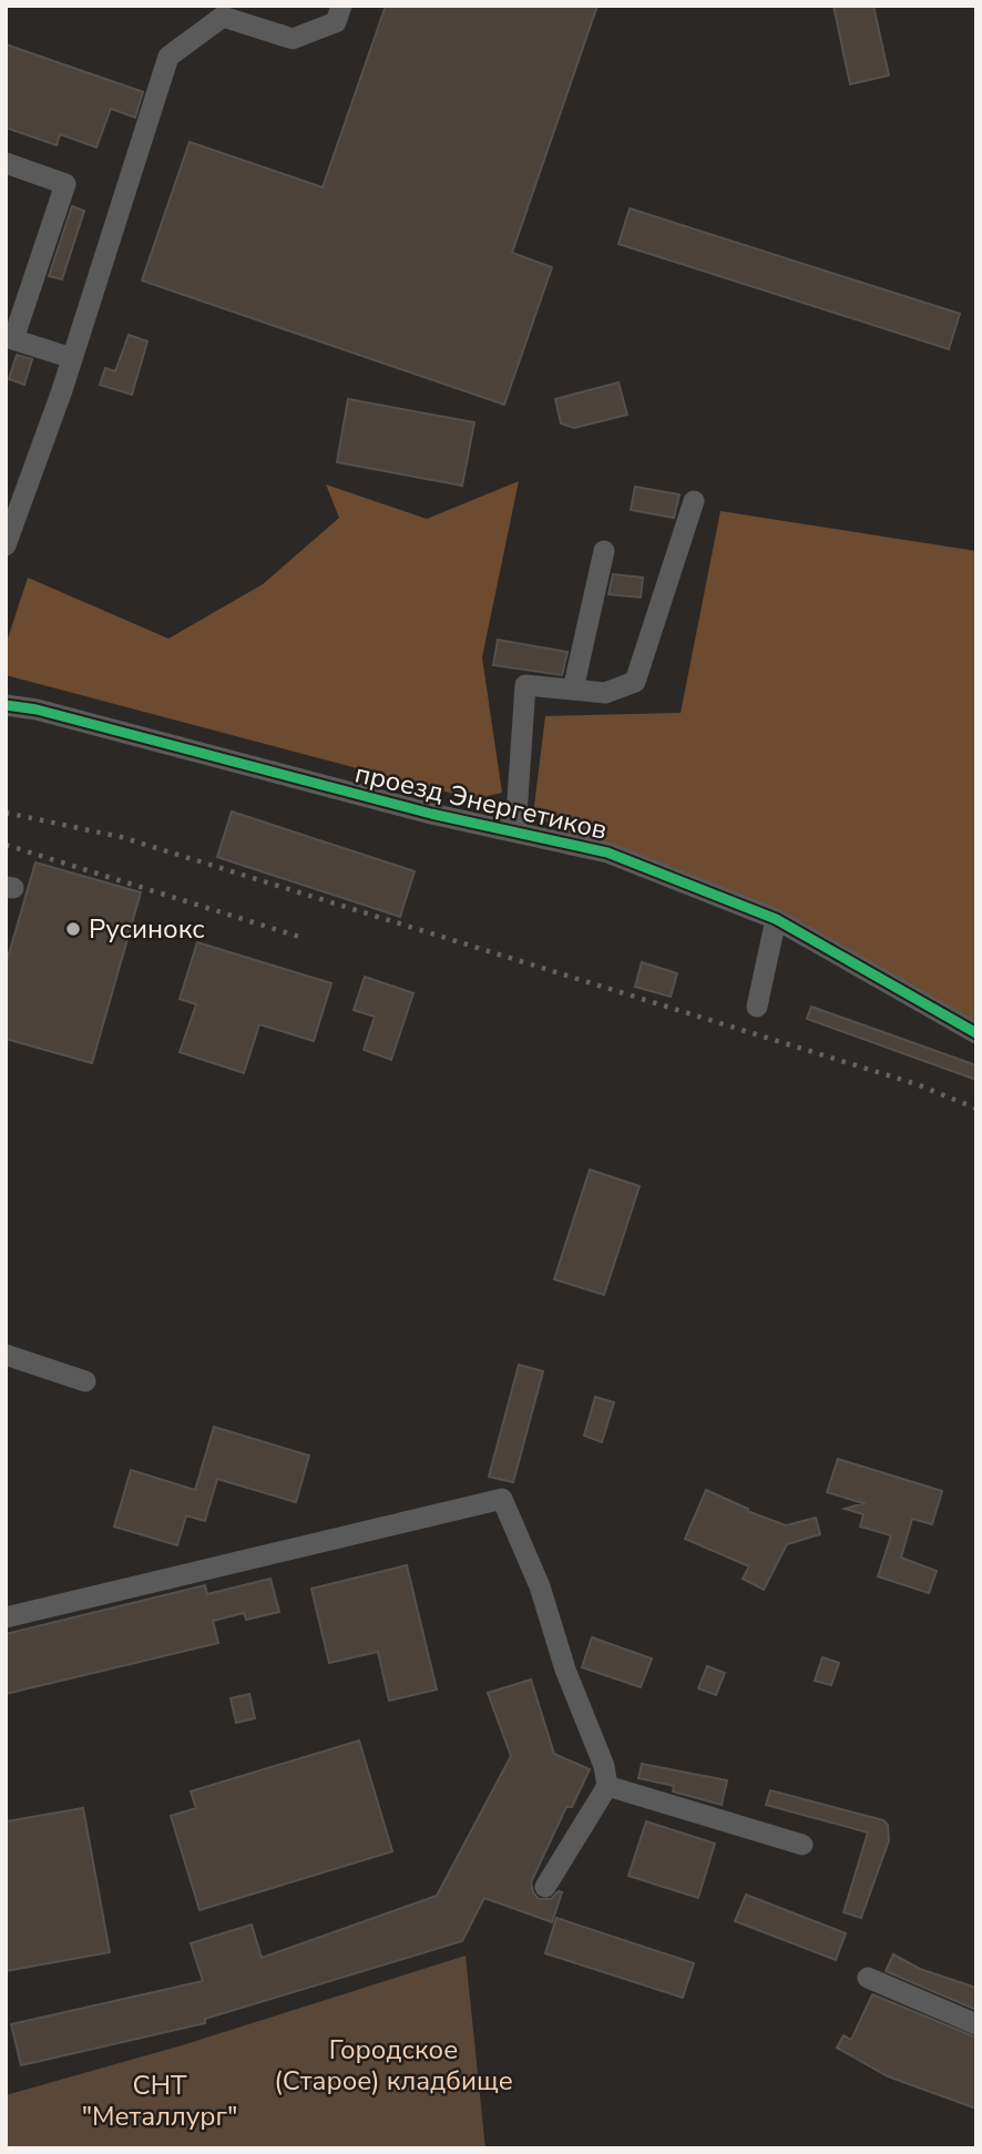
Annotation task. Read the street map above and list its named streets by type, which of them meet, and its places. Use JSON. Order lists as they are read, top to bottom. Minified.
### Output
{"streets":{"street":["проезд Энергетиков"]},"parks":["Городское (Старое) кладбище","СНТ \"Металлург\""],"places":["Русинокс"]}
